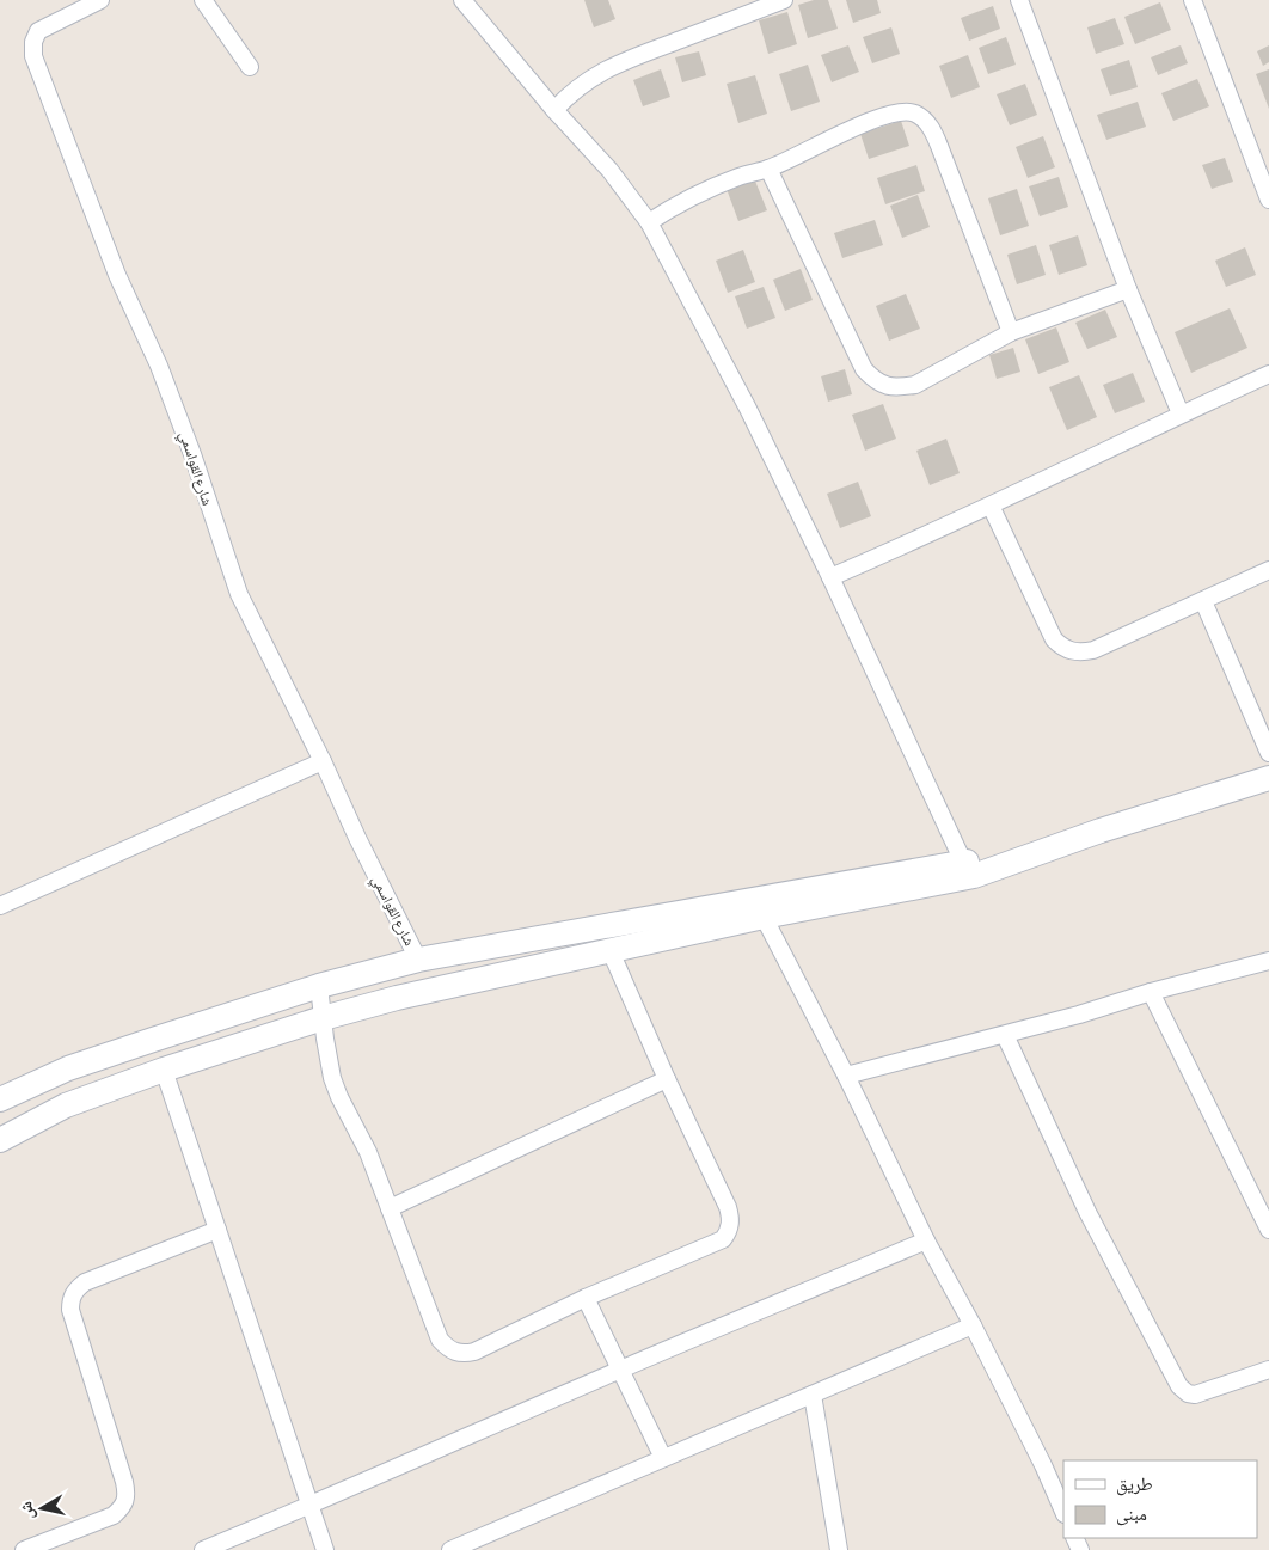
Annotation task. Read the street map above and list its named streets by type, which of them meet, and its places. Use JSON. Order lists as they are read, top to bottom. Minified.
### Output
{"streets":{"street":["شارع القواسمي"]},"legend":["طريق","مبنى"],"north":"left"}
